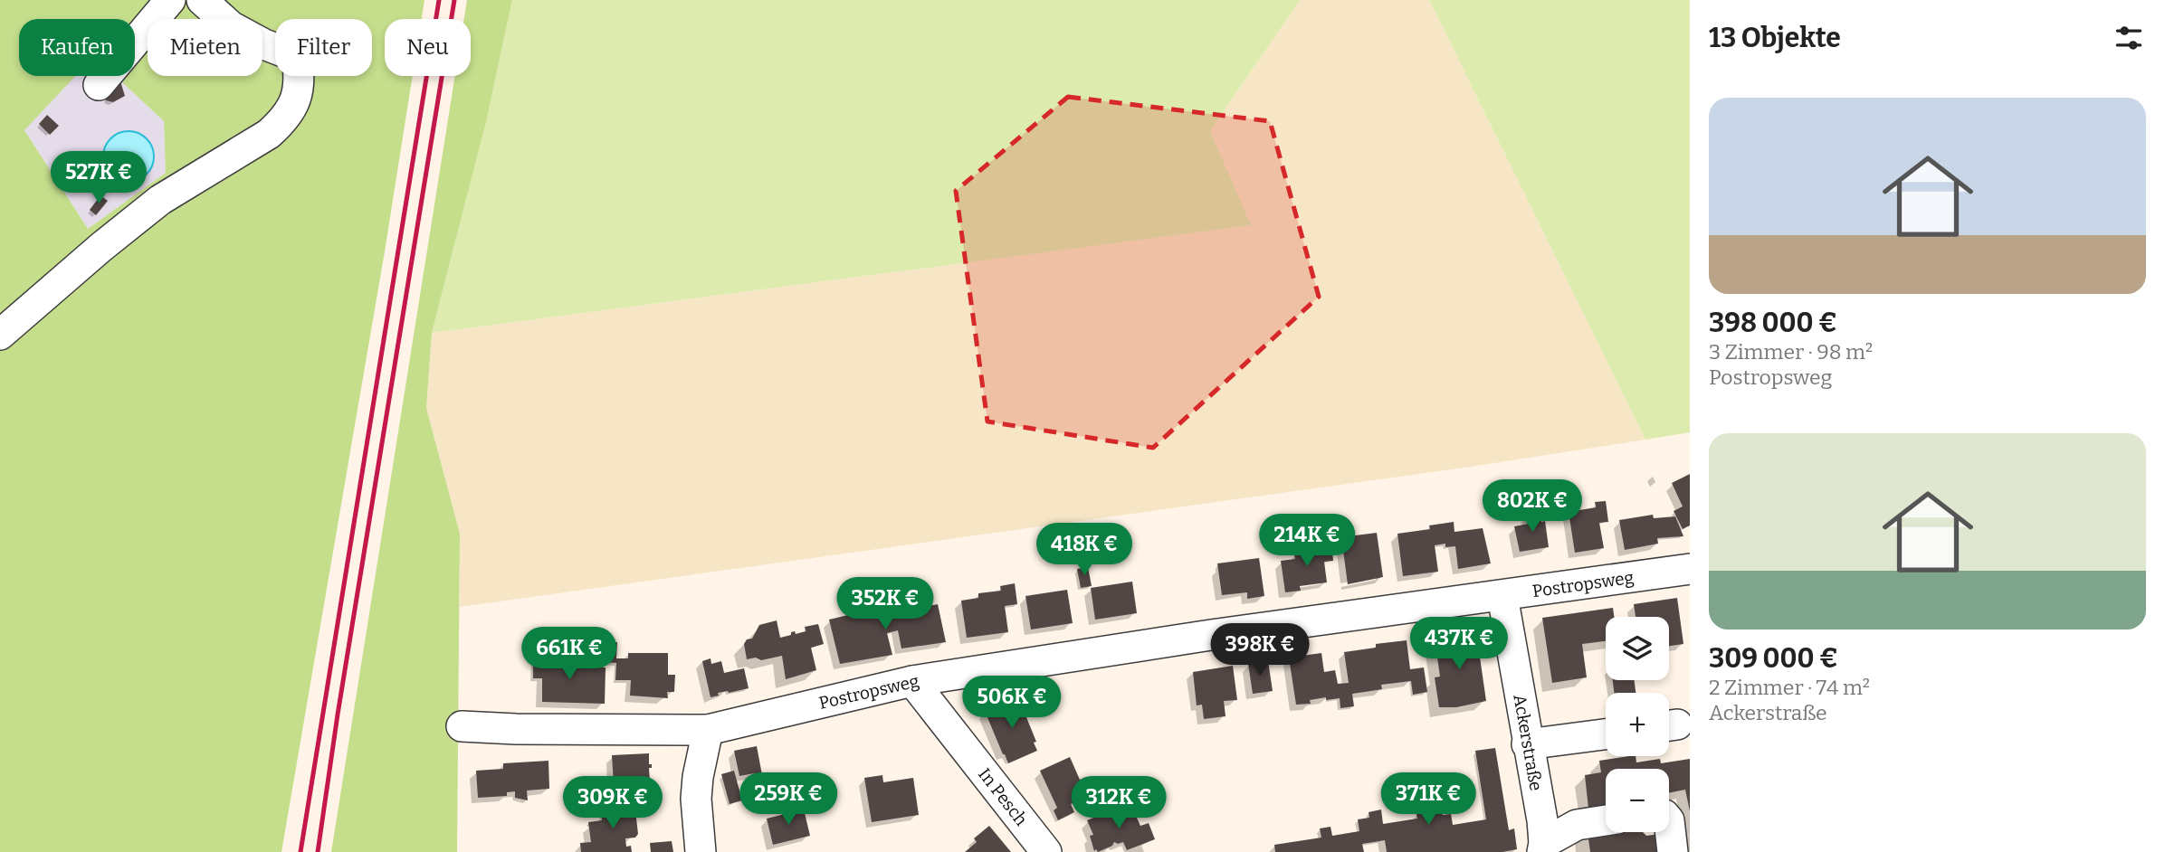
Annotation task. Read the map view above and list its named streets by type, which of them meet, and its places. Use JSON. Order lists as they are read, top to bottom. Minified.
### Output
{"streets":{"street":["Postropsweg","Ackerstraße","In Pesch"]},"crossings":[["Postropsweg","Ackerstraße"],["Postropsweg","In Pesch"]],"page":{"heading":"13 Objekte","chip":["Kaufen","Mieten","Filter","Neu"],"list":[{"name":"398 000 €","note":"3 Zimmer · 98 m² · Postropsweg"},{"name":"309 000 €","note":"2 Zimmer · 74 m² · Ackerstraße"}],"price":["527K €","802K €","214K €","418K €","352K €","437K €","398K €","661K €","506K €","259K €","371K €","309K €","312K €"],"map_buttons":["+","−"]}}
